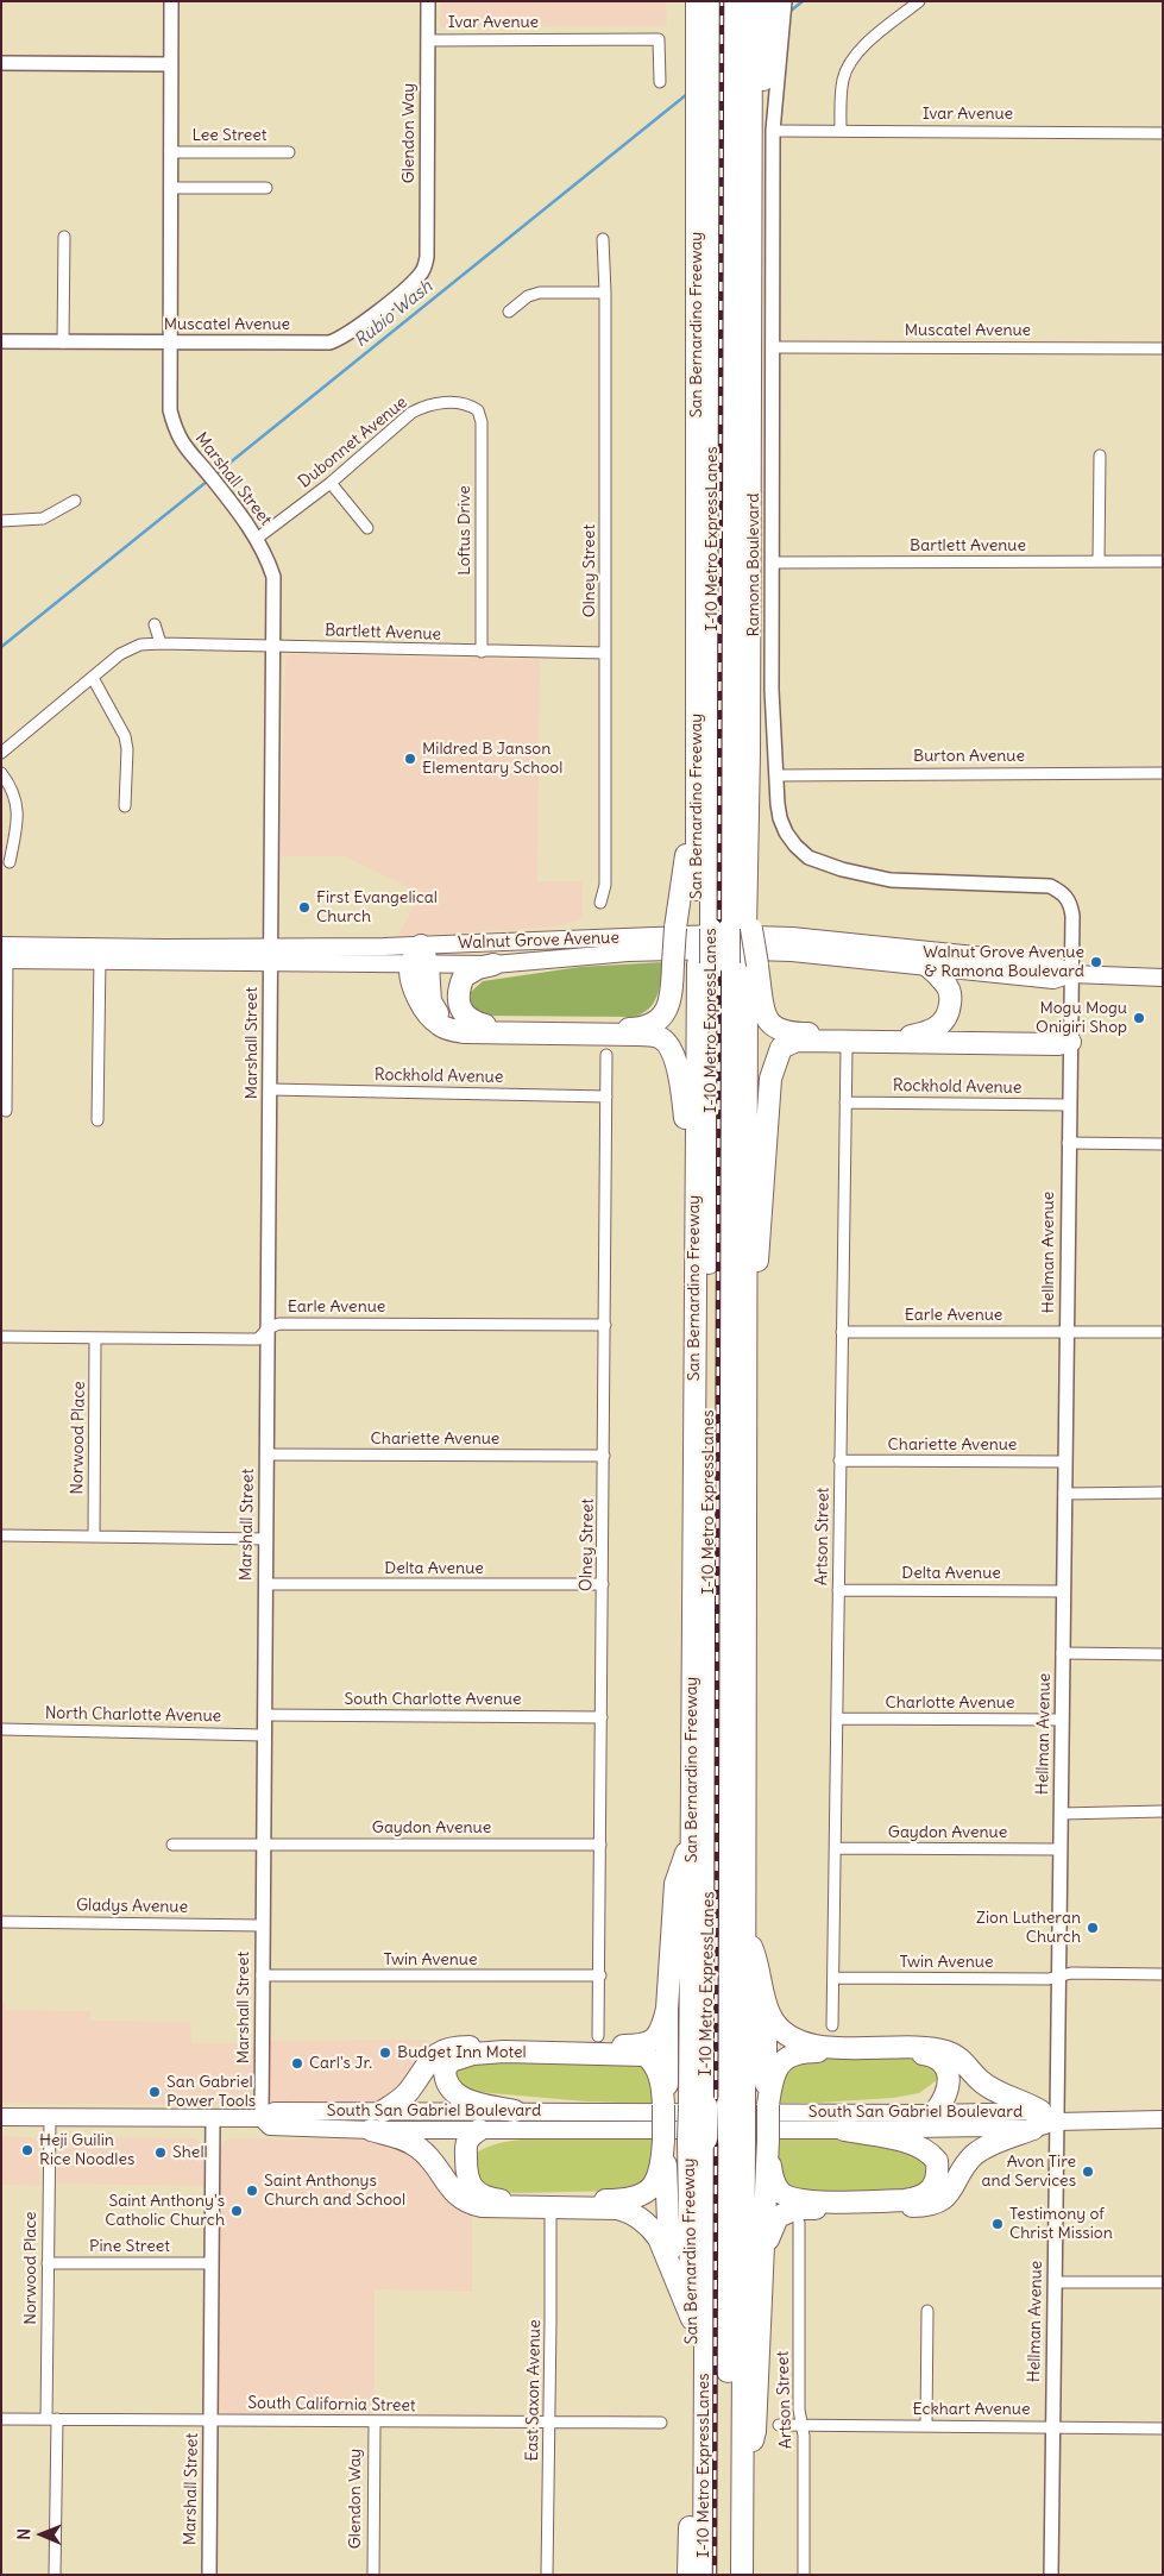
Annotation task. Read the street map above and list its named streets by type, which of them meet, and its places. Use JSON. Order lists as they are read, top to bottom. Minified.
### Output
{"streets":{"highway":["San Bernardino Freeway","I-10 Metro ExpressLanes"],"main road":["Walnut Grove Avenue","South San Gabriel Boulevard"],"street":["Ivar Avenue","Glendon Way","Lee Street","Muscatel Avenue","Dubonnet Avenue","Marshall Street","Loftus Drive","Bartlett Avenue","Ramona Boulevard","Olney Street","Burton Avenue","Rockhold Avenue","Hellman Avenue","Earle Avenue","Norwood Place","Chariette Avenue","Artson Street","Delta Avenue","South Charlotte Avenue","Charlotte Avenue","North Charlotte Avenue","Gaydon Avenue","Gladys Avenue","Twin Avenue","Pine Street","East Saxon Avenue","South California Street","Eckhart Avenue"]},"crossings":[["Ivar Avenue","Glendon Way"],["Ivar Avenue","Ramona Boulevard"],["Glendon Way","Muscatel Avenue"],["Glendon Way","South California Street"],["Lee Street","Marshall Street"],["Muscatel Avenue","Marshall Street"],["Muscatel Avenue","Ramona Boulevard"],["San Bernardino Freeway","I-10 Metro ExpressLanes"],["Dubonnet Avenue","Marshall Street"],["Dubonnet Avenue","Loftus Drive"],["Marshall Street","Bartlett Avenue"],["Marshall Street","Walnut Grove Avenue"],["Marshall Street","Rockhold Avenue"],["Marshall Street","Earle Avenue"],["Marshall Street","Chariette Avenue"],["Marshall Street","Delta Avenue"],["Marshall Street","South Charlotte Avenue"],["Marshall Street","North Charlotte Avenue"],["Marshall Street","Gaydon Avenue"],["Marshall Street","Gladys Avenue"],["Marshall Street","Twin Avenue"],["Marshall Street","South San Gabriel Boulevard"],["Marshall Street","Pine Street"],["Marshall Street","South California Street"],["Loftus Drive","Bartlett Avenue"],["Bartlett Avenue","Ramona Boulevard"],["Bartlett Avenue","Olney Street"],["Ramona Boulevard","Burton Avenue"],["Ramona Boulevard","Hellman Avenue"],["Olney Street","Rockhold Avenue"],["Olney Street","Earle Avenue"],["Olney Street","Chariette Avenue"],["Olney Street","Delta Avenue"],["Olney Street","South Charlotte Avenue"],["Olney Street","Gaydon Avenue"],["Olney Street","Twin Avenue"],["Walnut Grove Avenue","Hellman Avenue"],["Rockhold Avenue","Hellman Avenue"],["Rockhold Avenue","Artson Street"],["Hellman Avenue","Earle Avenue"],["Hellman Avenue","Chariette Avenue"],["Hellman Avenue","Delta Avenue"],["Hellman Avenue","Charlotte Avenue"],["Hellman Avenue","Gaydon Avenue"],["Hellman Avenue","Twin Avenue"],["Hellman Avenue","South San Gabriel Boulevard"],["Hellman Avenue","Eckhart Avenue"],["Earle Avenue","Norwood Place"],["Earle Avenue","Artson Street"],["Norwood Place","South San Gabriel Boulevard"],["Norwood Place","Pine Street"],["Norwood Place","South California Street"],["Chariette Avenue","Artson Street"],["Artson Street","Delta Avenue"],["Artson Street","Charlotte Avenue"],["Artson Street","Gaydon Avenue"],["Artson Street","Twin Avenue"],["Artson Street","Eckhart Avenue"],["East Saxon Avenue","South California Street"]],"water":["Rubio Wash"],"places":["Mildred B Janson Elementary School","First Evangelical Church","Walnut Grove Avenue & Ramona Boulevard","Mogu Mogu Onigiri Shop","Zion Lutheran Church","Budget Inn Motel","Carl's Jr.","San Gabriel Power Tools","Heji Guilin Rice Noodles","Shell","Avon Tire and Services","Saint Anthonys Church and School","Saint Anthony's Catholic Church","Testimony of Christ Mission"],"north":"left"}
